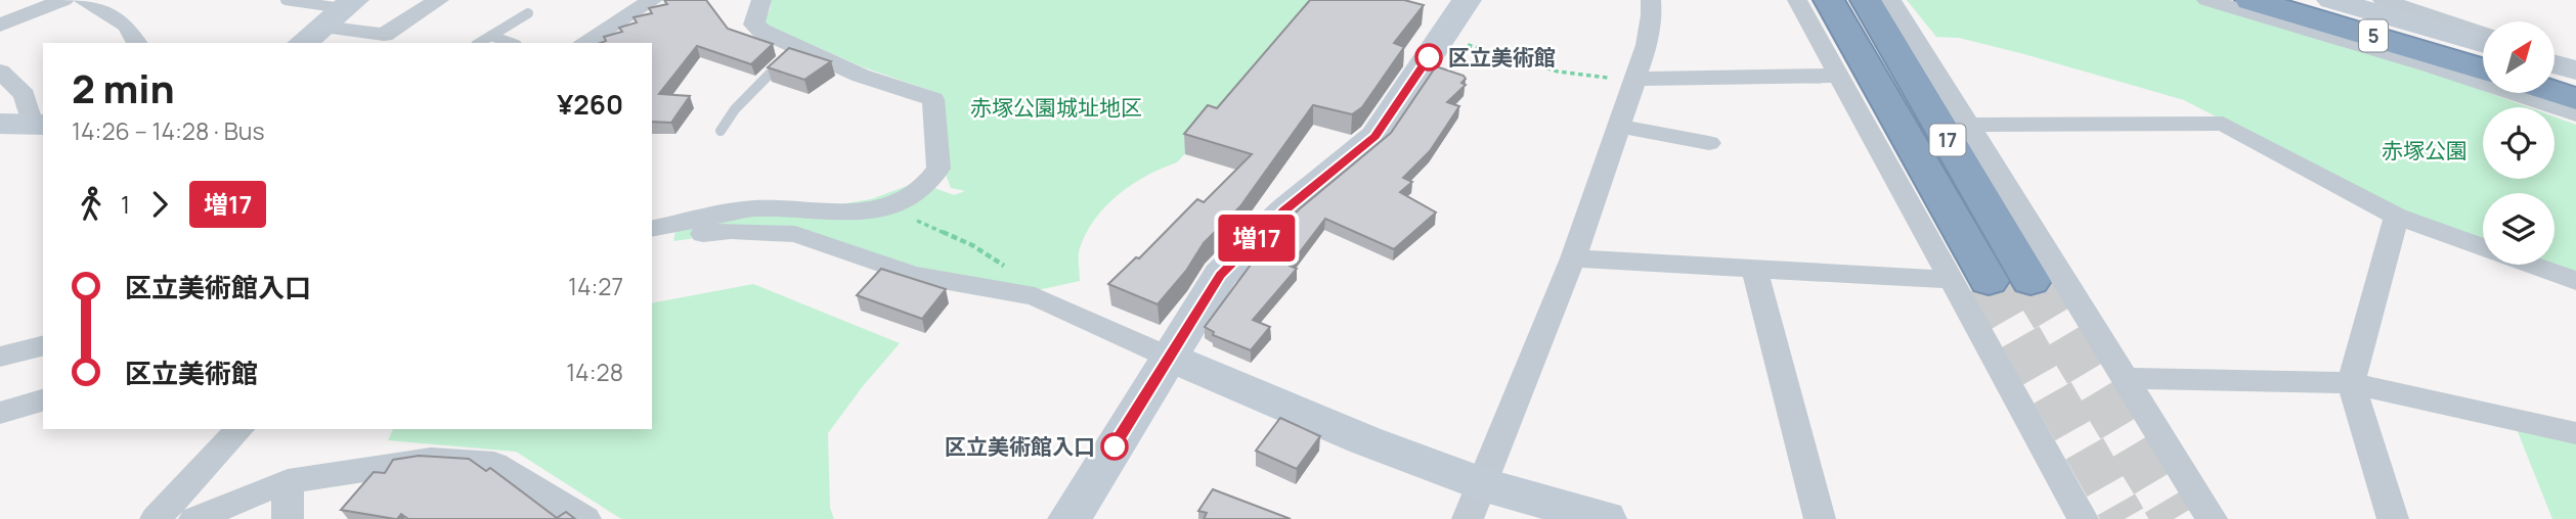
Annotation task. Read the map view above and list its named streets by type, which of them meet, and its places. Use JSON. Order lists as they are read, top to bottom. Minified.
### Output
{"streets":{"highway":["5","17"]},"parks":["赤塚公園城址地区","赤塚公園"],"places":["区立美術館","区立美術館入口"],"lines":["bus line 増17"],"north":"top right","page":{"on_map":"増17","heading":["2 min","14:26 – 14:28 · Bus","¥260"],"legs":["1","増17"],"list":[{"name":"区立美術館入口","value":"14:27"},{"name":"区立美術館","value":"14:28"}]}}
